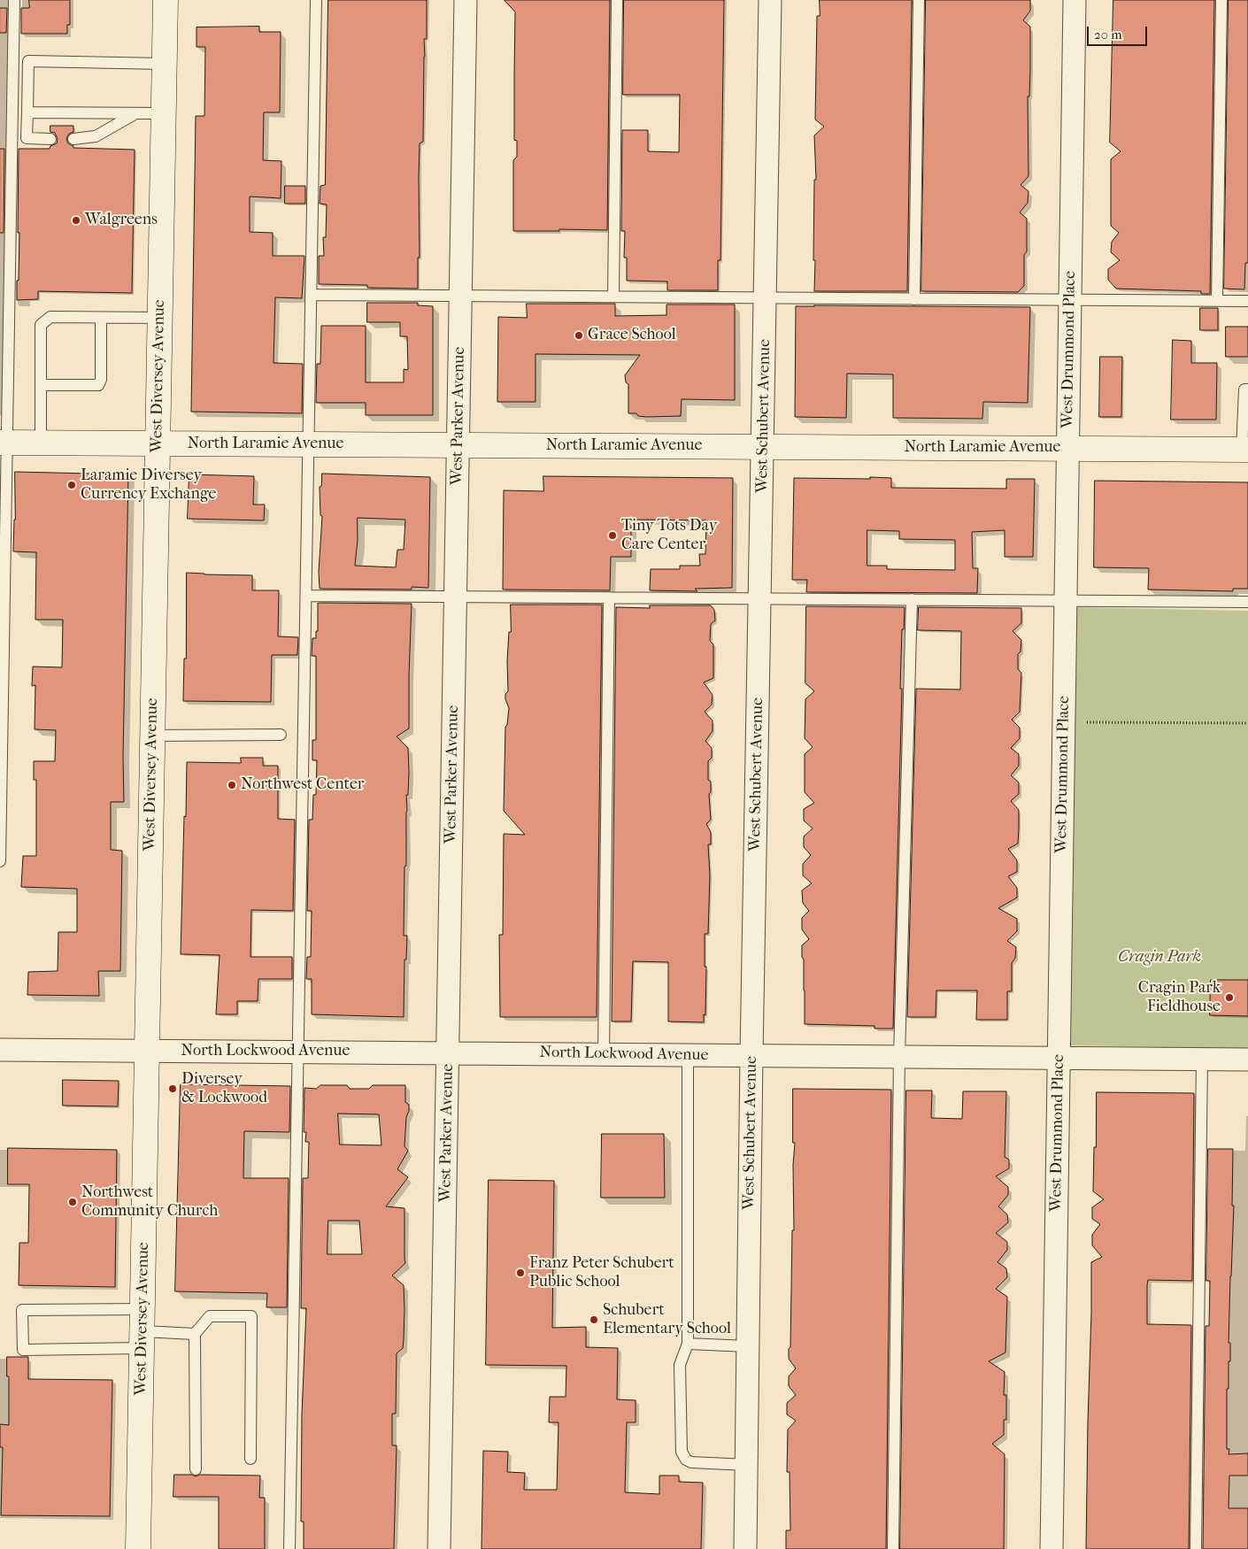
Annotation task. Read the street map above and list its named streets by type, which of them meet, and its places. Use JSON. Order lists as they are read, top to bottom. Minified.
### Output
{"streets":{"main road":["West Diversey Avenue","North Laramie Avenue"],"street":["West Drummond Place","West Parker Avenue","West Schubert Avenue","North Lockwood Avenue"]},"crossings":[["West Drummond Place","North Laramie Avenue"],["West Drummond Place","North Lockwood Avenue"],["West Diversey Avenue","North Laramie Avenue"],["West Diversey Avenue","North Lockwood Avenue"],["West Parker Avenue","North Laramie Avenue"],["West Parker Avenue","North Lockwood Avenue"],["West Schubert Avenue","North Laramie Avenue"],["West Schubert Avenue","North Lockwood Avenue"]],"parks":["Cragin Park"],"places":["Walgreens","Grace School","Laramie Diversey Currency Exchange","Tiny Tots Day Care Center","Northwest Center","Cragin Park Fieldhouse","Diversey & Lockwood","Northwest Community Church","Franz Peter Schubert Public School","Schubert Elementary School"],"scale_bar":"20 m"}
